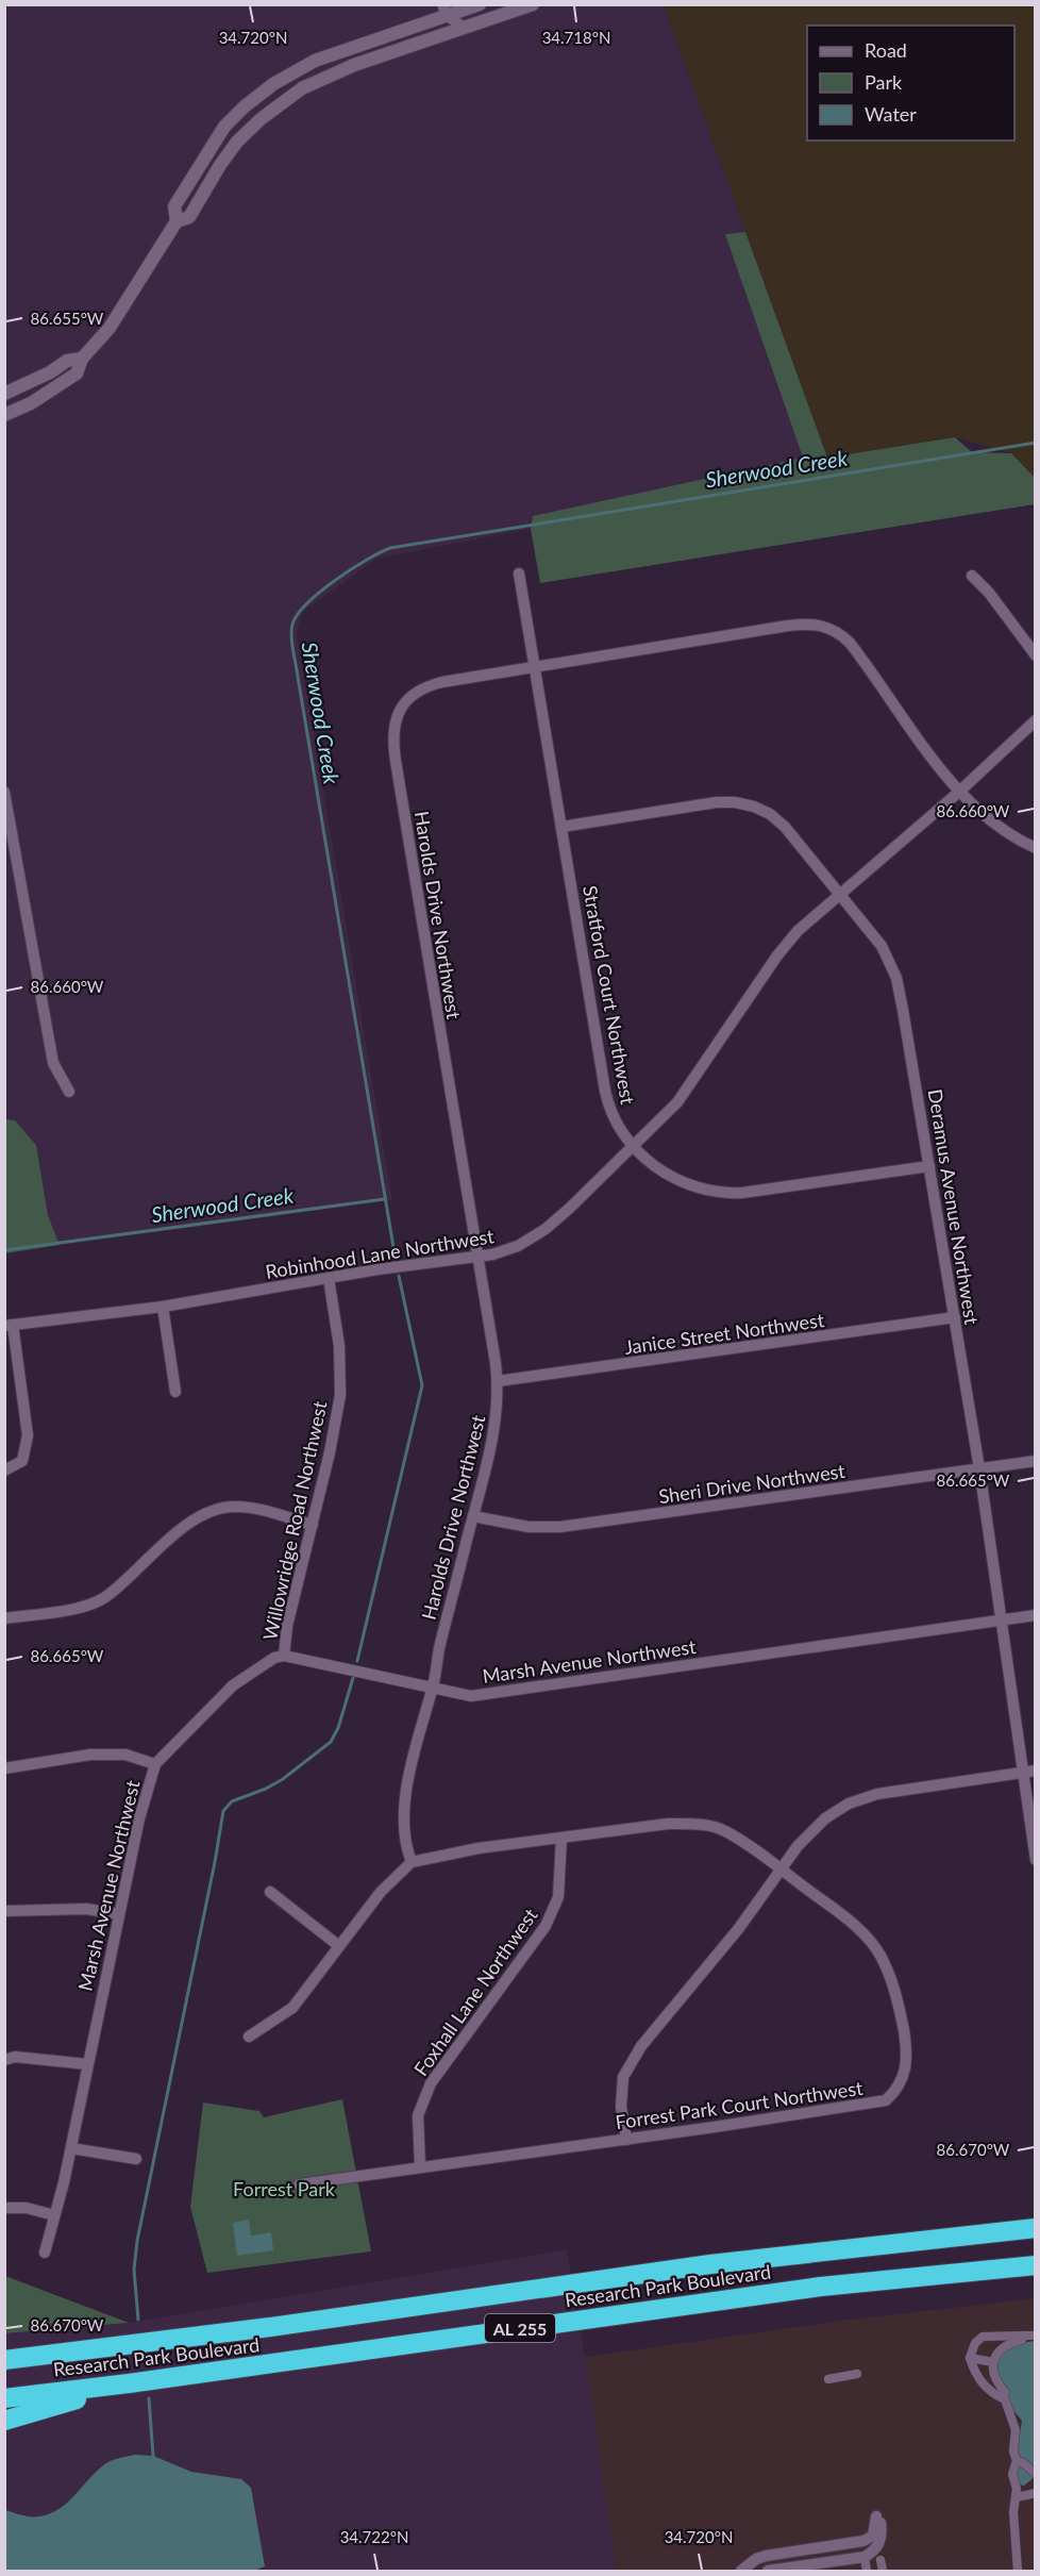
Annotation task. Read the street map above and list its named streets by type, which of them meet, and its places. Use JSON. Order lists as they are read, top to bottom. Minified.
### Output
{"streets":{"highway":["Research Park Boulevard","AL 255"],"street":["Harolds Drive Northwest","Stratford Court Northwest","Deramus Avenue Northwest","Robinhood Lane Northwest","Janice Street Northwest","Sheri Drive Northwest","Willowridge Road Northwest","Marsh Avenue Northwest","Foxhall Lane Northwest","Forrest Park Court Northwest"]},"crossings":[["Harolds Drive Northwest","Stratford Court Northwest"],["Harolds Drive Northwest","Robinhood Lane Northwest"],["Harolds Drive Northwest","Janice Street Northwest"],["Harolds Drive Northwest","Sheri Drive Northwest"],["Harolds Drive Northwest","Marsh Avenue Northwest"],["Harolds Drive Northwest","Forrest Park Court Northwest"],["Stratford Court Northwest","Deramus Avenue Northwest"],["Stratford Court Northwest","Robinhood Lane Northwest"],["Deramus Avenue Northwest","Robinhood Lane Northwest"],["Deramus Avenue Northwest","Janice Street Northwest"],["Deramus Avenue Northwest","Sheri Drive Northwest"],["Deramus Avenue Northwest","Marsh Avenue Northwest"],["Robinhood Lane Northwest","Willowridge Road Northwest"],["Willowridge Road Northwest","Marsh Avenue Northwest"],["Foxhall Lane Northwest","Forrest Park Court Northwest"]],"water":["Sherwood Creek"],"parks":["Forrest Park"],"legend":["Road","Park","Water"],"coordinates":["34.720°N","34.718°N","86.655°W","86.660°W","86.665°W","86.670°W","34.722°N"]}
